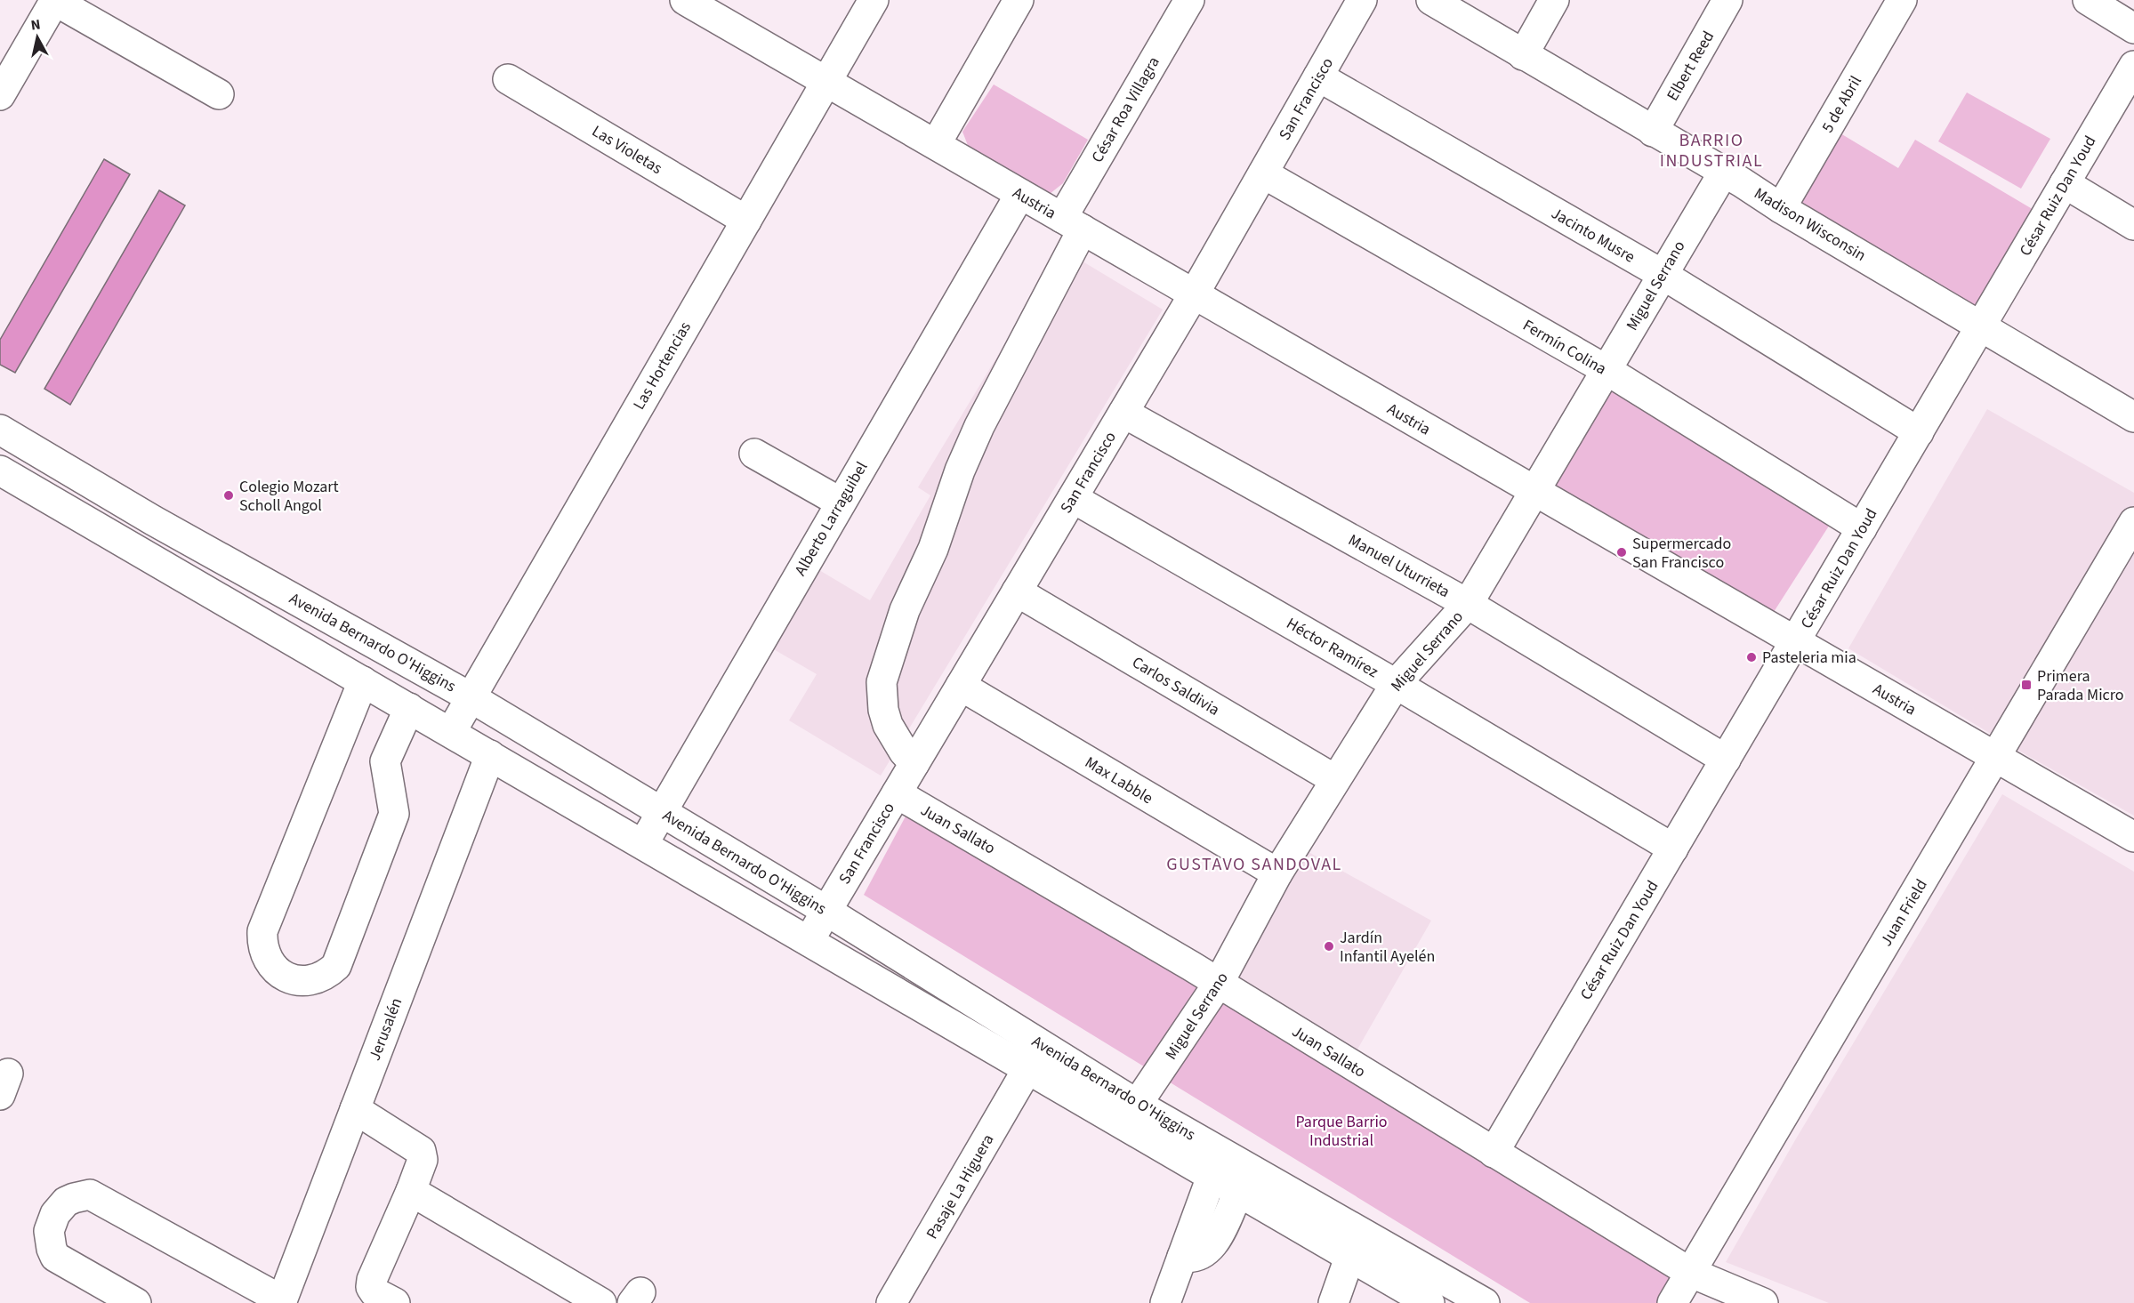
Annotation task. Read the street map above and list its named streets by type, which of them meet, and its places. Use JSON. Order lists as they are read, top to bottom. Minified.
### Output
{"streets":{"street":["Elbert Reed","San Francisco","5 de Abril","César Roa Villagra","Las Violetas","César Ruiz Dan Youd","Austria","Madison Wisconsin","Jacinto Musre","Miguel Serrano","Fermín Colina","Las Hortencias","Alberto Larraguibel","Manuel Uturrieta","Avenida Bernardo O'Higgins","Héctor Ramírez","Carlos Saldivia","Max Labble","Juan Sallato","Juan Frield","Jerusalén","Pasaje La Higuera"]},"crossings":[["Elbert Reed","Madison Wisconsin"],["San Francisco","César Roa Villagra"],["San Francisco","Austria"],["San Francisco","Jacinto Musre"],["San Francisco","Fermín Colina"],["San Francisco","Manuel Uturrieta"],["San Francisco","Avenida Bernardo O'Higgins"],["San Francisco","Héctor Ramírez"],["San Francisco","Carlos Saldivia"],["San Francisco","Max Labble"],["San Francisco","Juan Sallato"],["5 de Abril","Madison Wisconsin"],["César Roa Villagra","Austria"],["Las Violetas","Las Hortencias"],["César Ruiz Dan Youd","Austria"],["César Ruiz Dan Youd","Madison Wisconsin"],["César Ruiz Dan Youd","Jacinto Musre"],["César Ruiz Dan Youd","Fermín Colina"],["César Ruiz Dan Youd","Manuel Uturrieta"],["César Ruiz Dan Youd","Héctor Ramírez"],["César Ruiz Dan Youd","Juan Sallato"],["Austria","Miguel Serrano"],["Austria","Las Hortencias"],["Austria","Alberto Larraguibel"],["Austria","Juan Frield"],["Madison Wisconsin","Miguel Serrano"],["Jacinto Musre","Miguel Serrano"],["Miguel Serrano","Fermín Colina"],["Miguel Serrano","Manuel Uturrieta"],["Miguel Serrano","Avenida Bernardo O'Higgins"],["Miguel Serrano","Héctor Ramírez"],["Miguel Serrano","Carlos Saldivia"],["Miguel Serrano","Max Labble"],["Miguel Serrano","Juan Sallato"],["Las Hortencias","Avenida Bernardo O'Higgins"],["Alberto Larraguibel","Avenida Bernardo O'Higgins"],["Avenida Bernardo O'Higgins","Jerusalén"],["Avenida Bernardo O'Higgins","Pasaje La Higuera"],["Juan Sallato","Juan Frield"]],"districts":["BARRIO INDUSTRIAL","GUSTAVO SANDOVAL"],"parks":["Parque Barrio Industrial"],"places":{"other":["Colegio Mozart Scholl Angol","Supermercado San Francisco","Pasteleria mia","Jardín Infantil Ayelén"],"transit":["Primera Parada Micro"]},"north":"top"}
